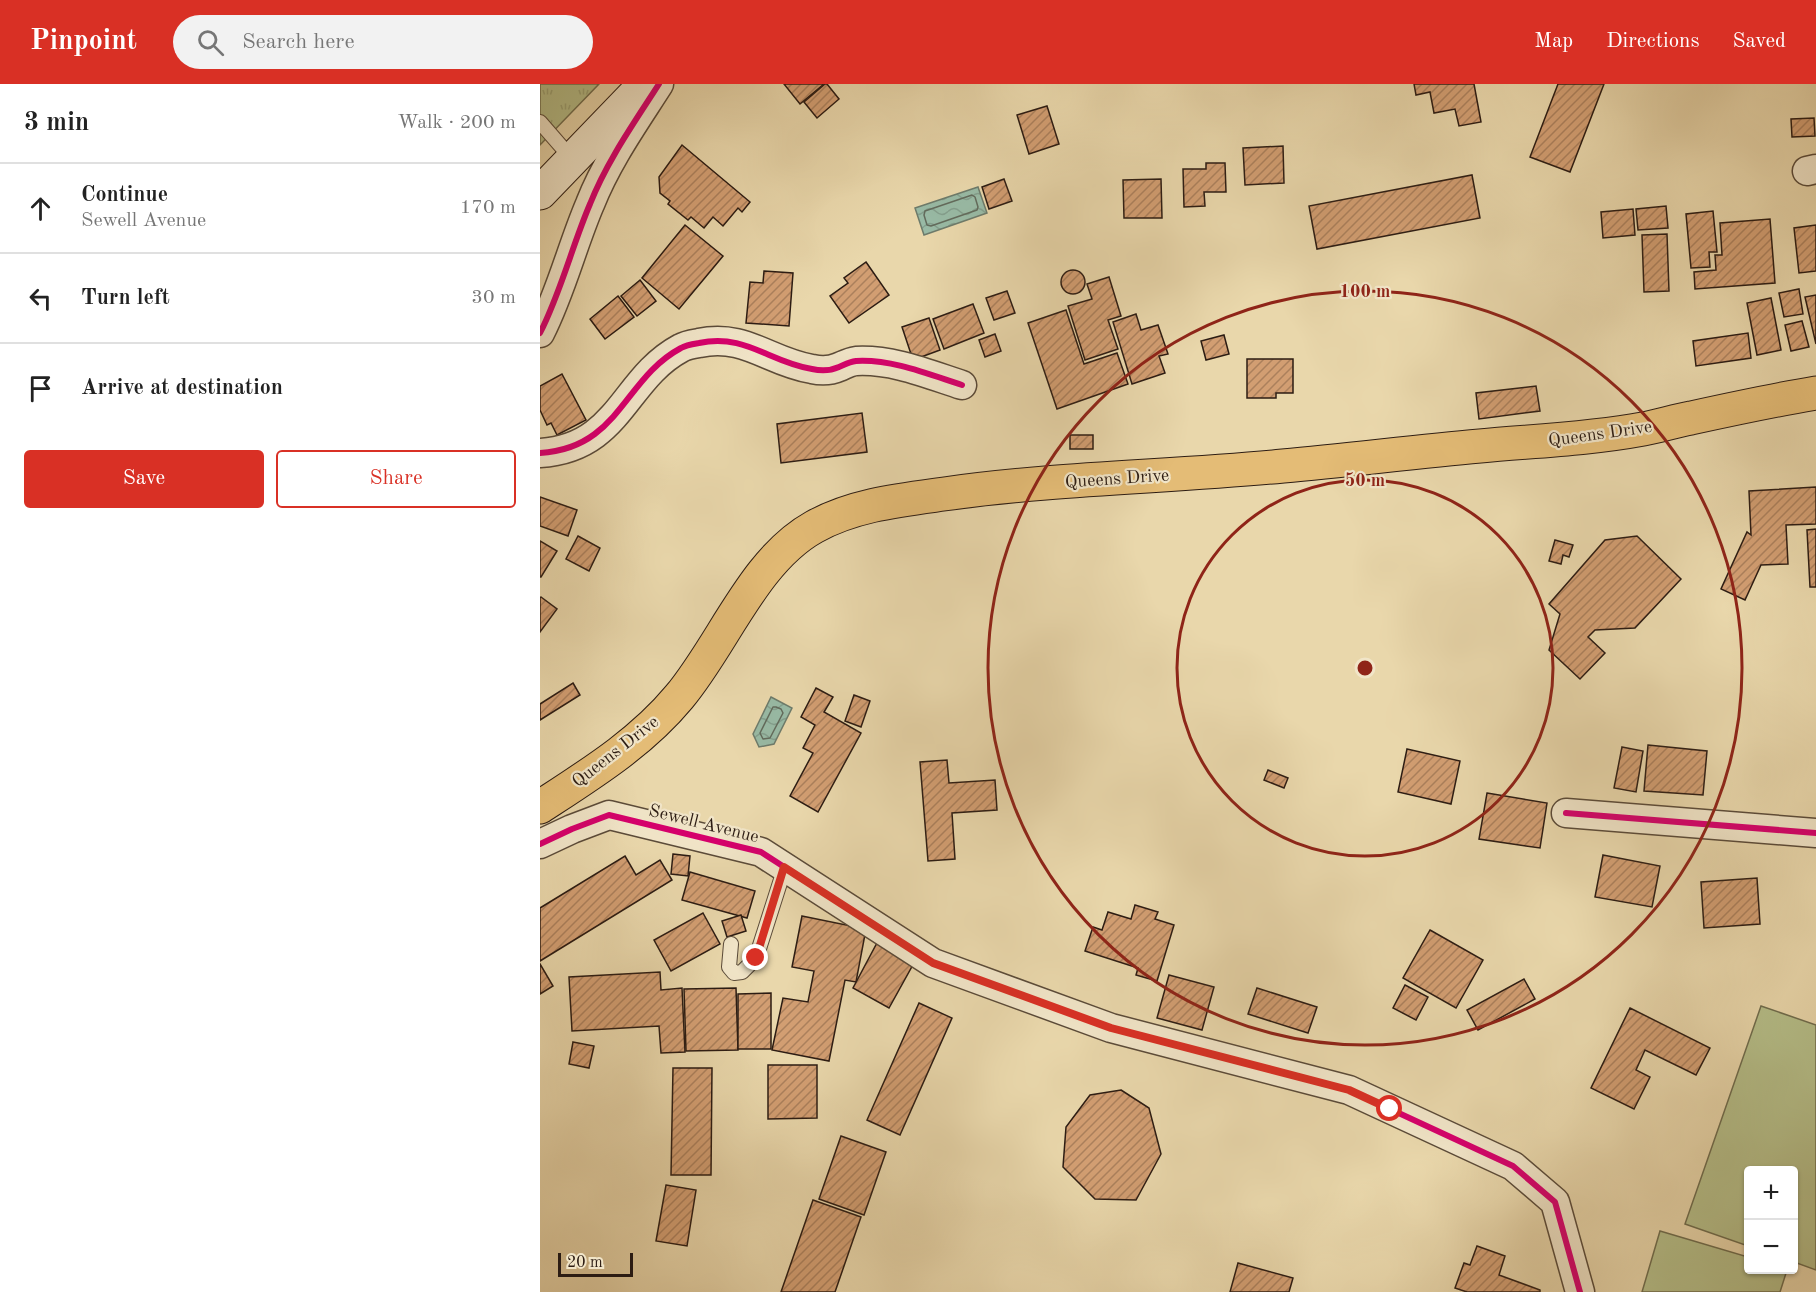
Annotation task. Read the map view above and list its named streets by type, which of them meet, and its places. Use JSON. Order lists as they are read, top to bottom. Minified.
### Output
{"streets":{"main road":["Queens Drive"],"street":["Sewell Avenue"]},"scale_bar":"20 m","page":{"header":"Pinpoint","search":"Search here","nav":["Map","Directions","Saved"],"heading":["3 min","Walk · 200 m"],"list":[["Continue","Sewell Avenue","170 m"],["Turn left","30 m"],"Arrive at destination"],"buttons":["Save","Share"],"map_buttons":["+","−"],"scale":"20 m"},"rings":["100 m","50 m"]}
